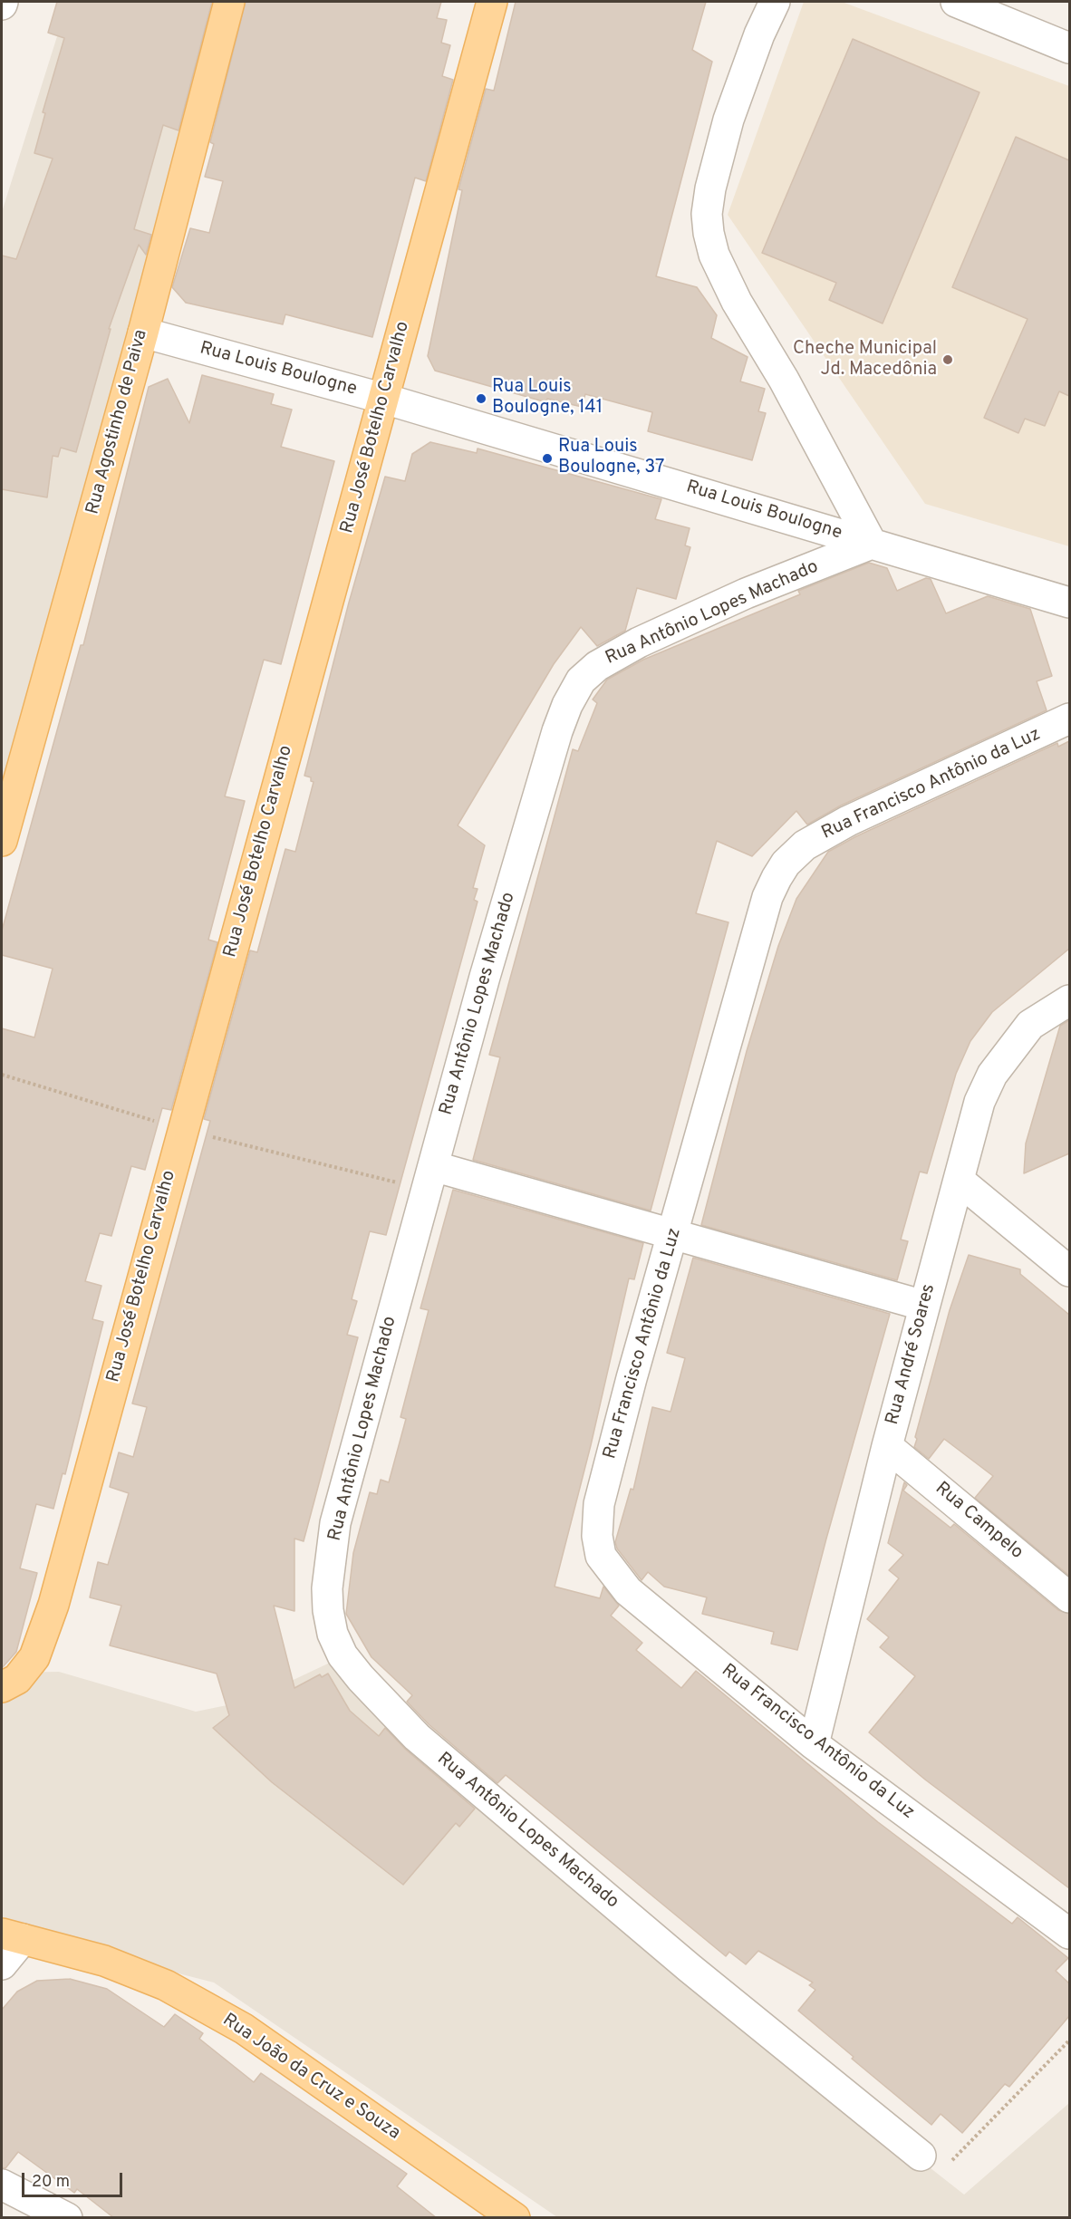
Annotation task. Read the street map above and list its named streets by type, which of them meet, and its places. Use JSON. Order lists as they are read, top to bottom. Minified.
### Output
{"streets":{"main road":["Rua Agostinho de Paiva","Rua José Botelho Carvalho","Rua João da Cruz e Souza"],"street":["Rua Louis Boulogne","Rua Antônio Lopes Machado","Rua Francisco Antônio da Luz","Rua André Soares","Rua Campelo"]},"crossings":[["Rua Louis Boulogne","Rua Agostinho de Paiva"],["Rua Louis Boulogne","Rua José Botelho Carvalho"],["Rua Louis Boulogne","Rua Antônio Lopes Machado"],["Rua Francisco Antônio da Luz","Rua André Soares"],["Rua André Soares","Rua Campelo"]],"places":["Cheche Municipal Jd. Macedônia","Rua Louis Boulogne, 141","Rua Louis Boulogne, 37"],"scale_bar":"20 m"}
